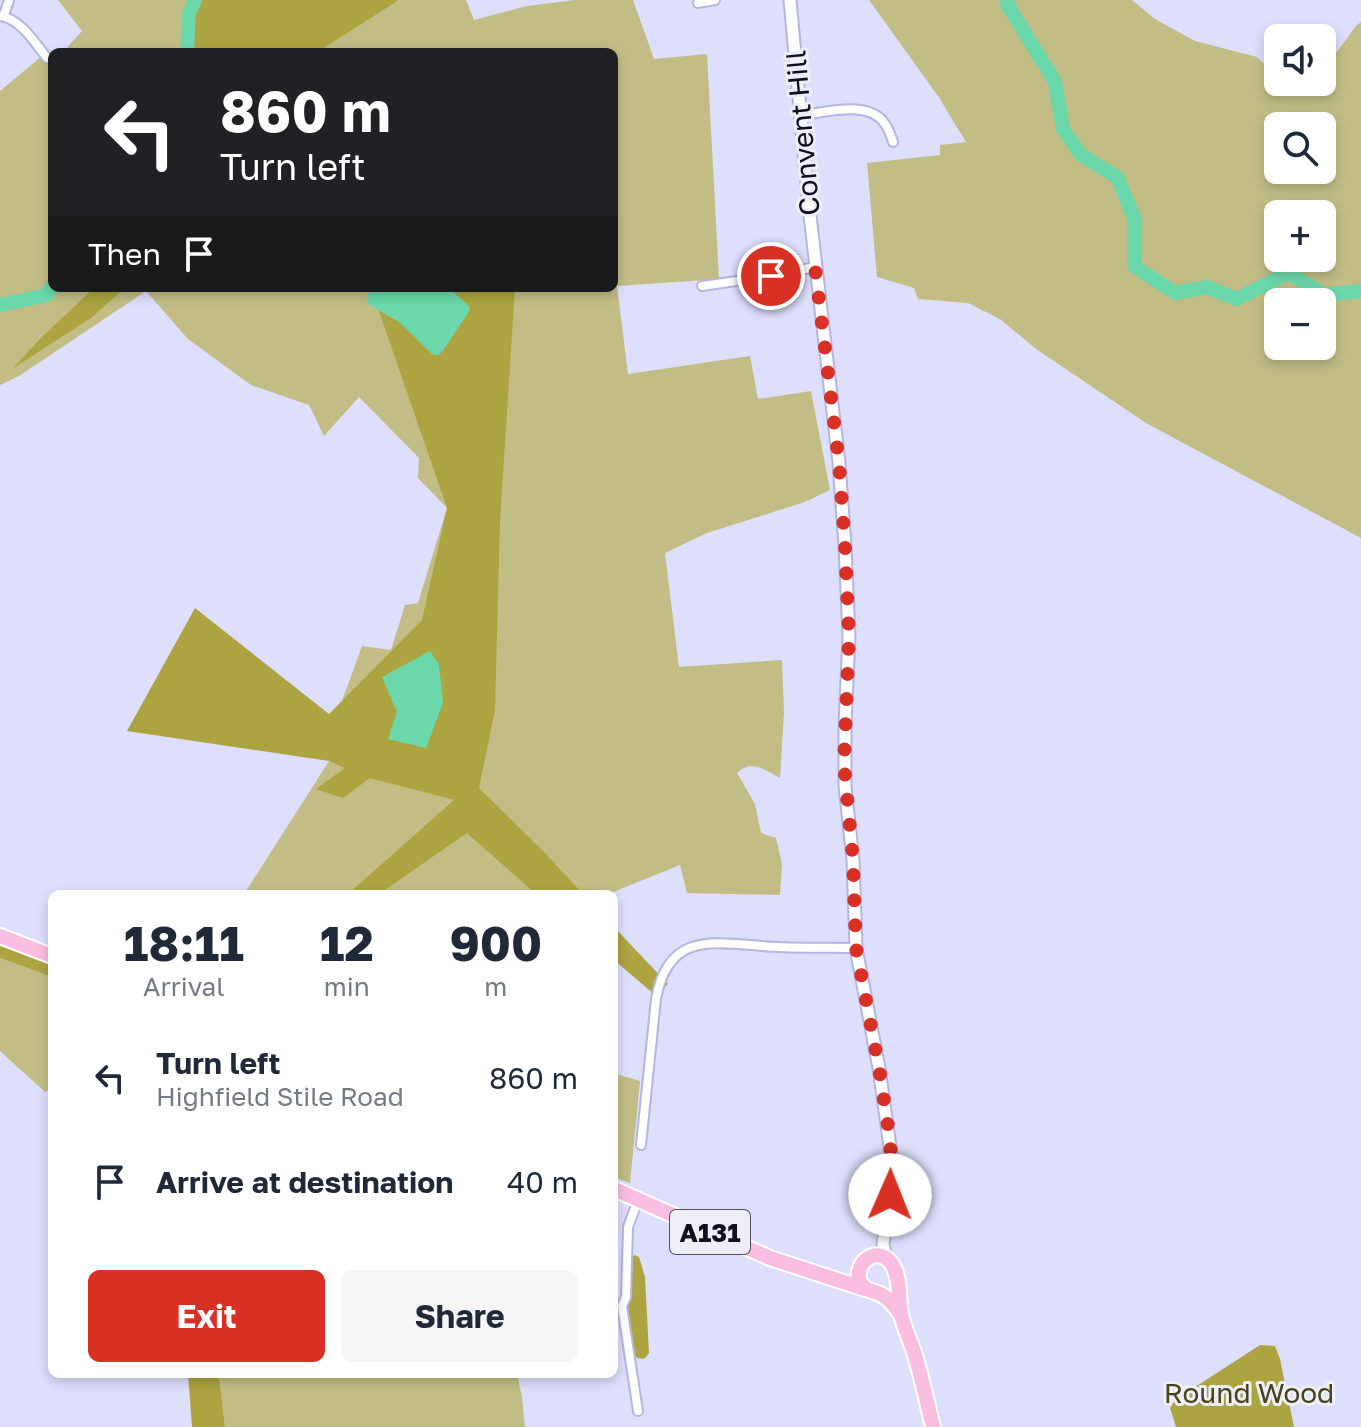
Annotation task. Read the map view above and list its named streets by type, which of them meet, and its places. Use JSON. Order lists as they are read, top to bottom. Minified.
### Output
{"streets":{"highway":["A131"],"main road":["Convent Hill"]},"parks":["Round Wood"],"page":{"map_buttons":["+","−"],"turn":["860 m","Turn left"],"then":"Then","eta":["18:11","Arrival","12","min","900","m"],"list":[{"name":"Turn left","note":"Highfield Stile Road","value":"860 m"},{"name":"Arrive at destination","value":"40 m"}],"buttons":["Exit","Share"]}}
